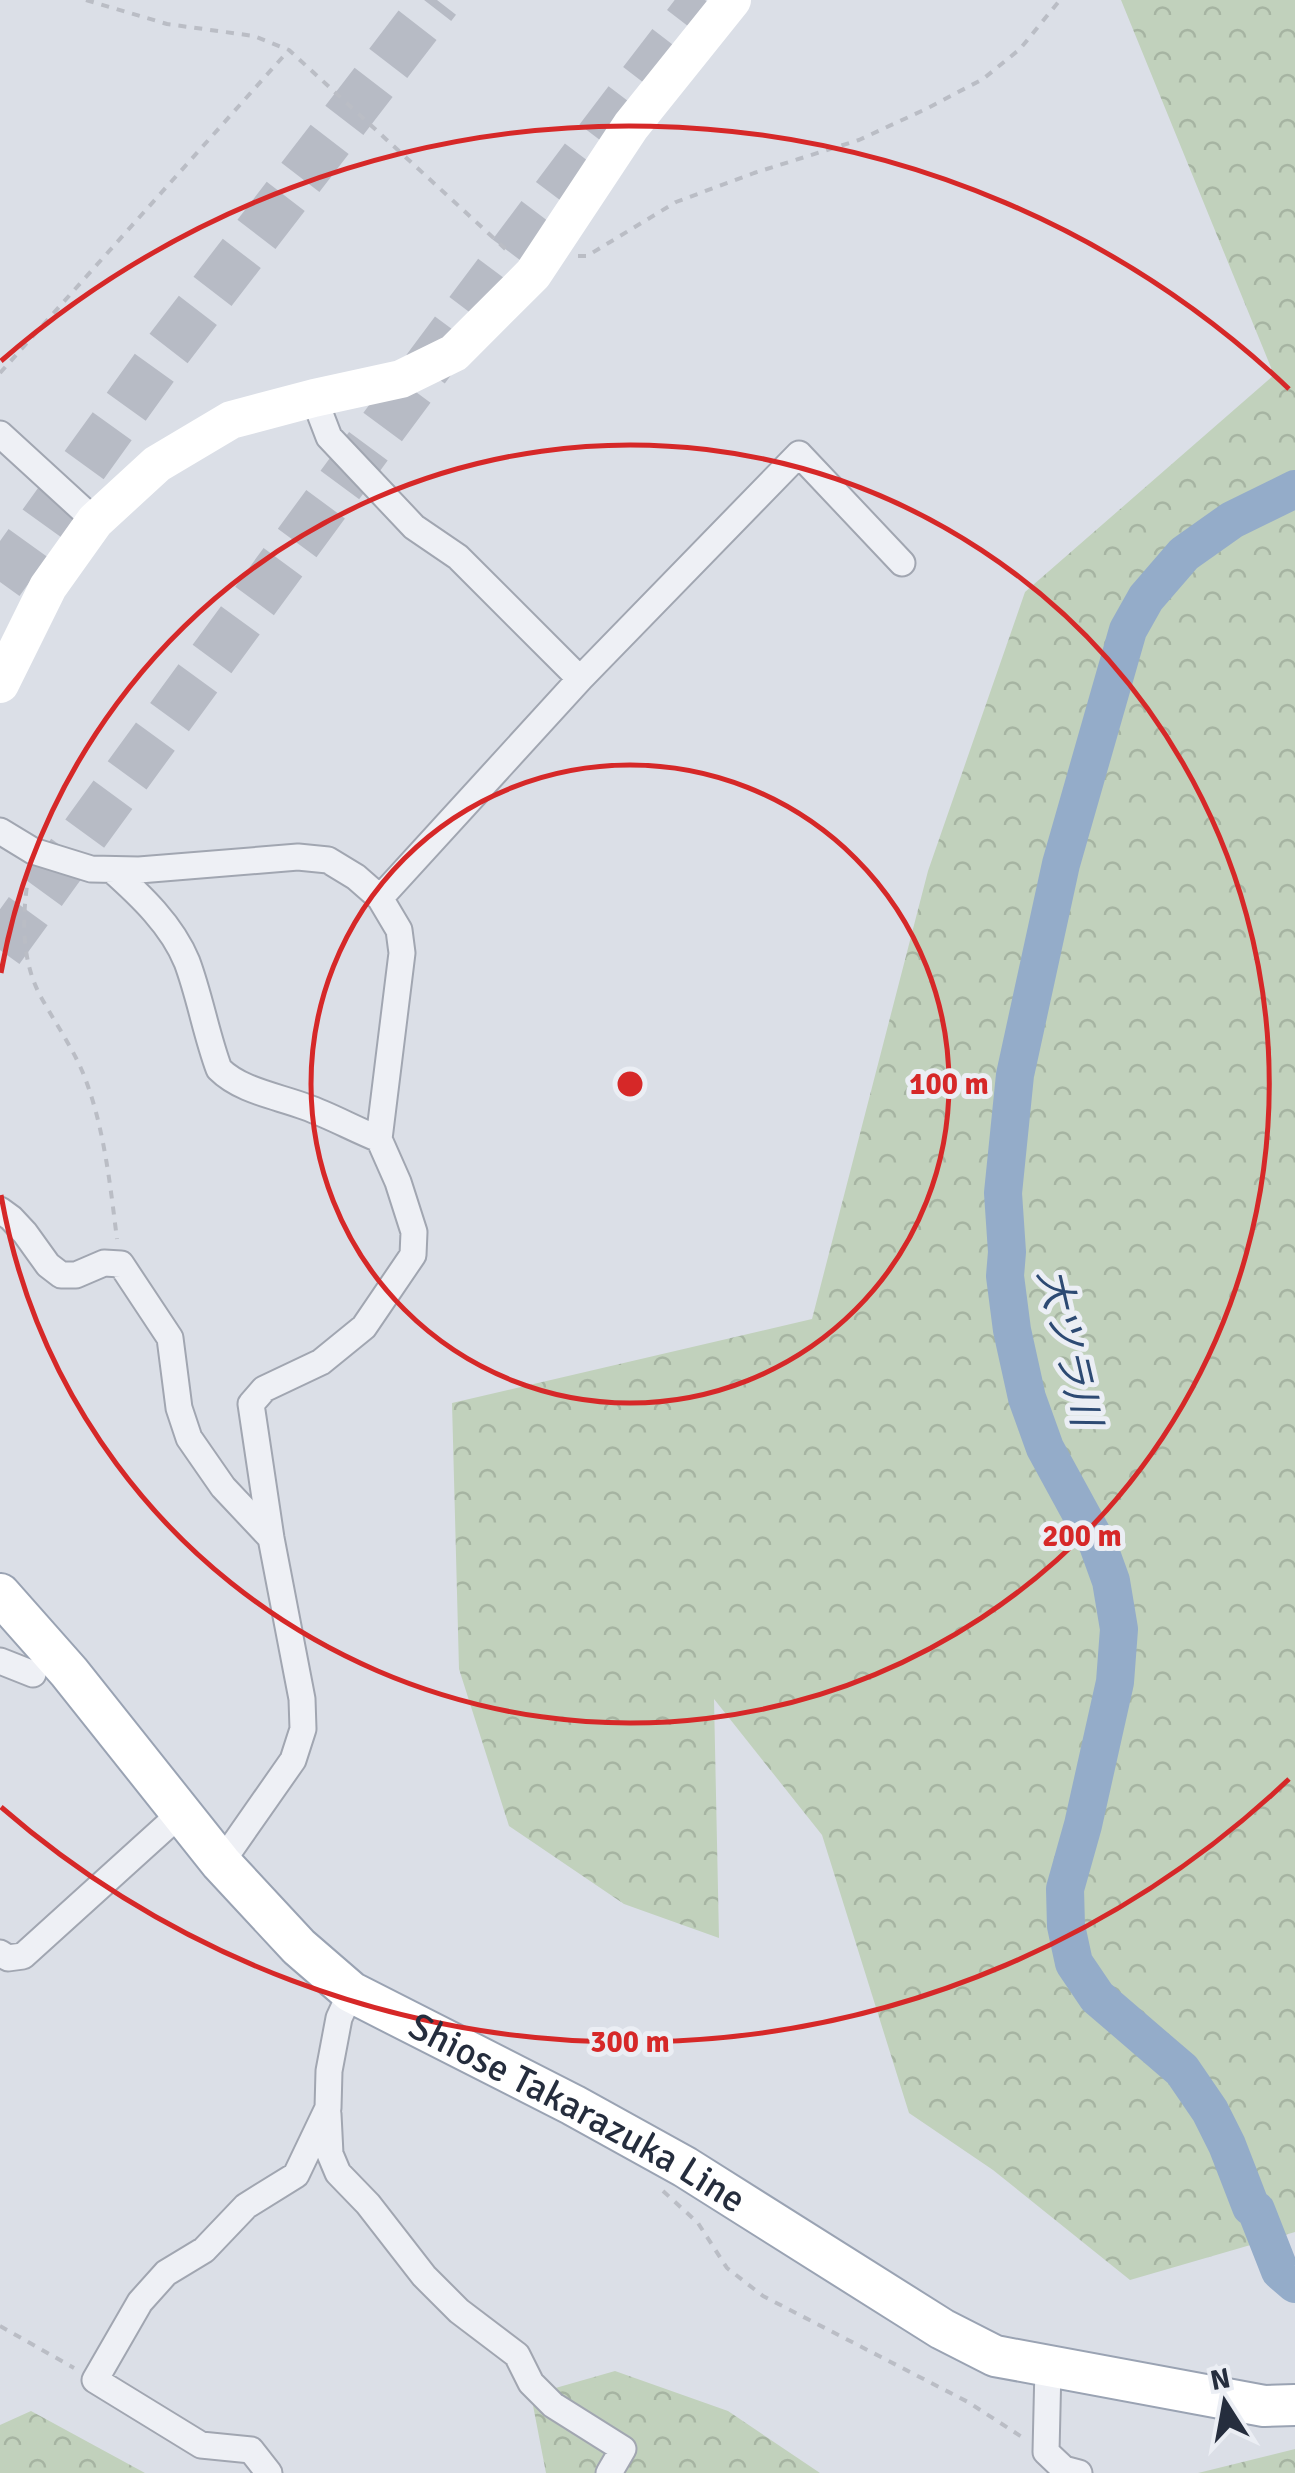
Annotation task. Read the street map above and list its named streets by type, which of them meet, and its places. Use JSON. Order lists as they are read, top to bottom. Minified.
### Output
{"streets":{"main road":["Shiose Takarazuka Line"]},"water":["大ツラ川"],"north":"top","rings":["100 m","200 m","300 m"]}
